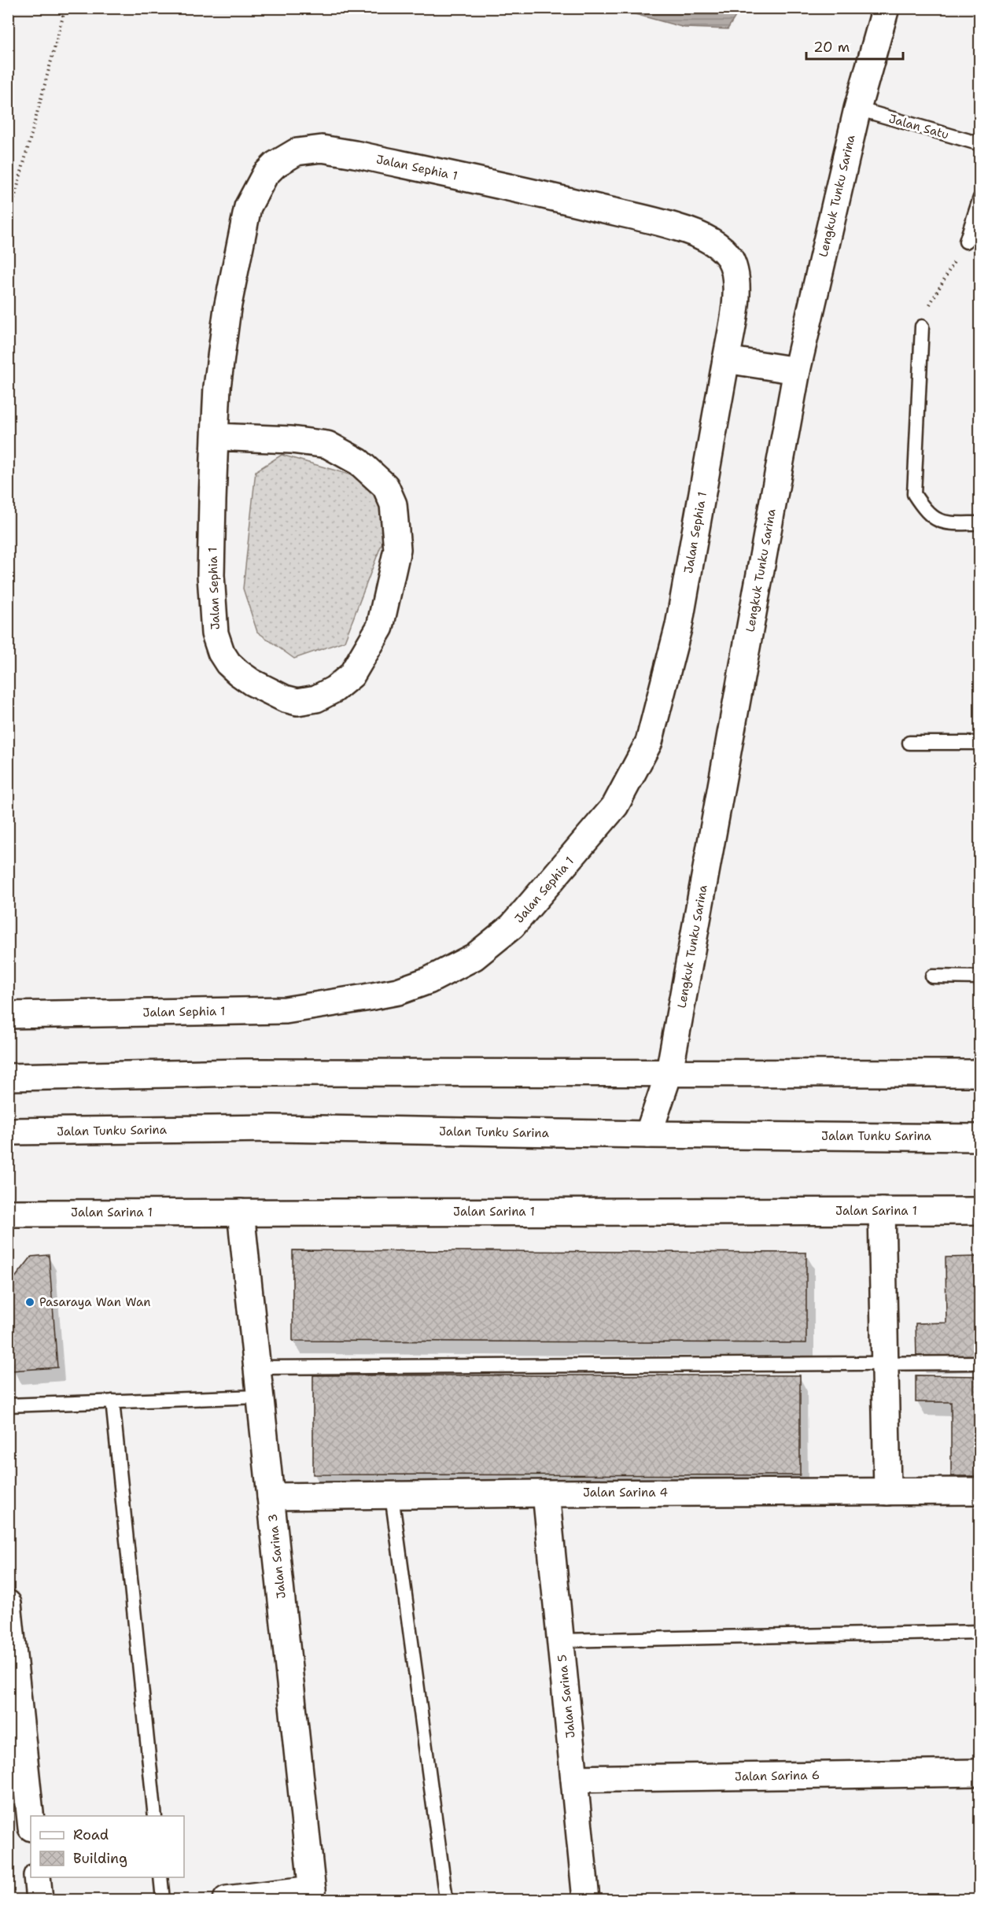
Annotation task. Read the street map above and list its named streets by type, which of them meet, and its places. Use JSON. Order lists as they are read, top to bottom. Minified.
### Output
{"streets":{"street":["Jalan Sephia 1","Lengkuk Tunku Sarina","Jalan Tunku Sarina","Jalan Sarina 1","Jalan Sarina 4","Jalan Sarina 3","Jalan Sarina 5","Jalan Sarina 6"],"lane":["Jalan Satu"]},"crossings":[["Jalan Satu","Lengkuk Tunku Sarina"],["Lengkuk Tunku Sarina","Jalan Tunku Sarina"],["Jalan Sarina 1","Jalan Sarina 3"],["Jalan Sarina 4","Jalan Sarina 3"],["Jalan Sarina 4","Jalan Sarina 5"],["Jalan Sarina 5","Jalan Sarina 6"]],"places":["Pasaraya Wan Wan"],"legend":["Road","Building"],"scale_bar":"20 m"}
